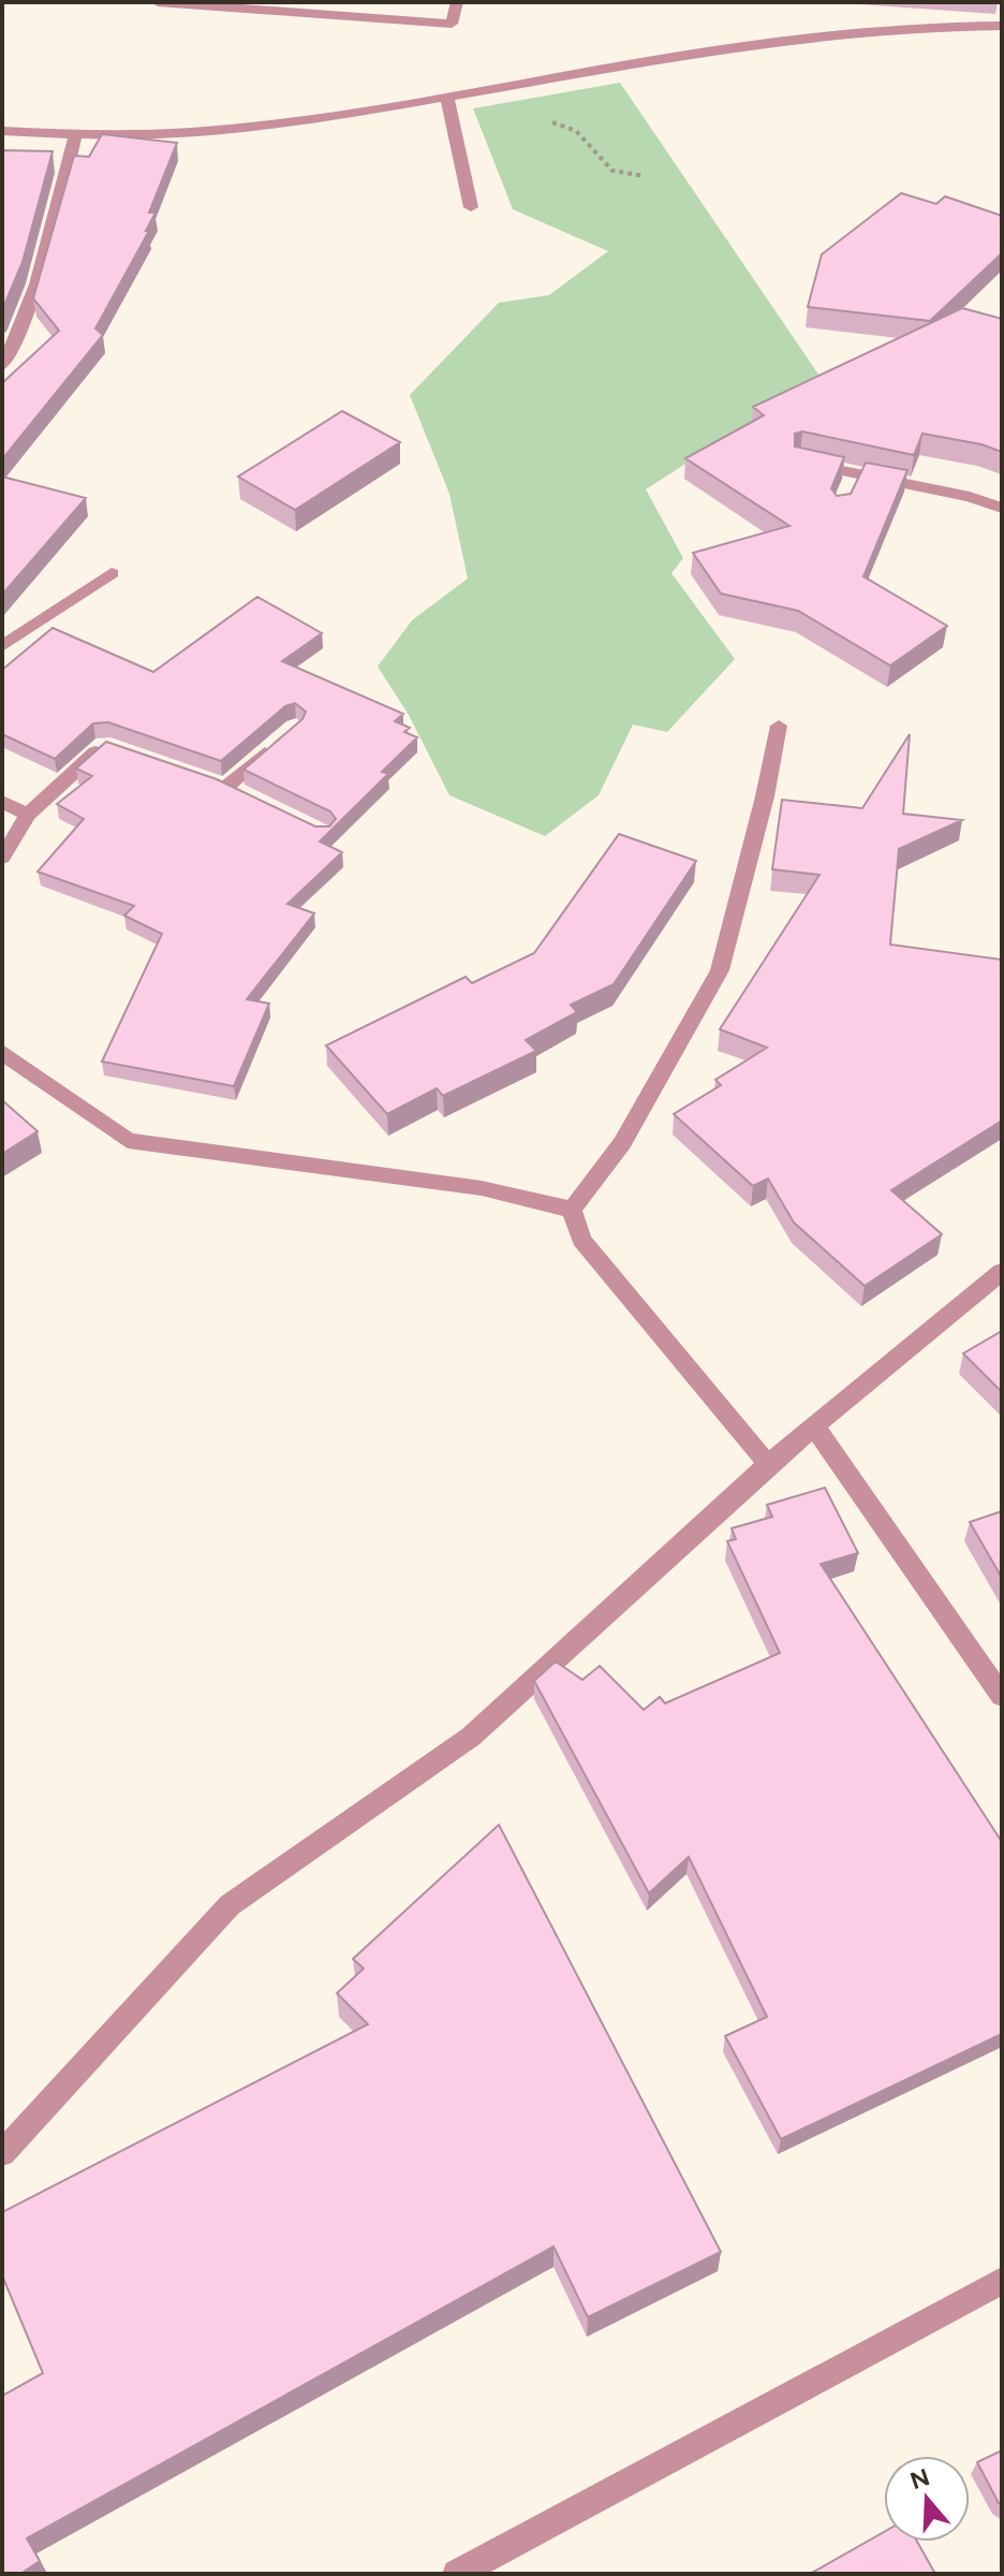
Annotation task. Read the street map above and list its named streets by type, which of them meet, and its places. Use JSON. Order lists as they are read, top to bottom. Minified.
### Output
{"north":"top"}
